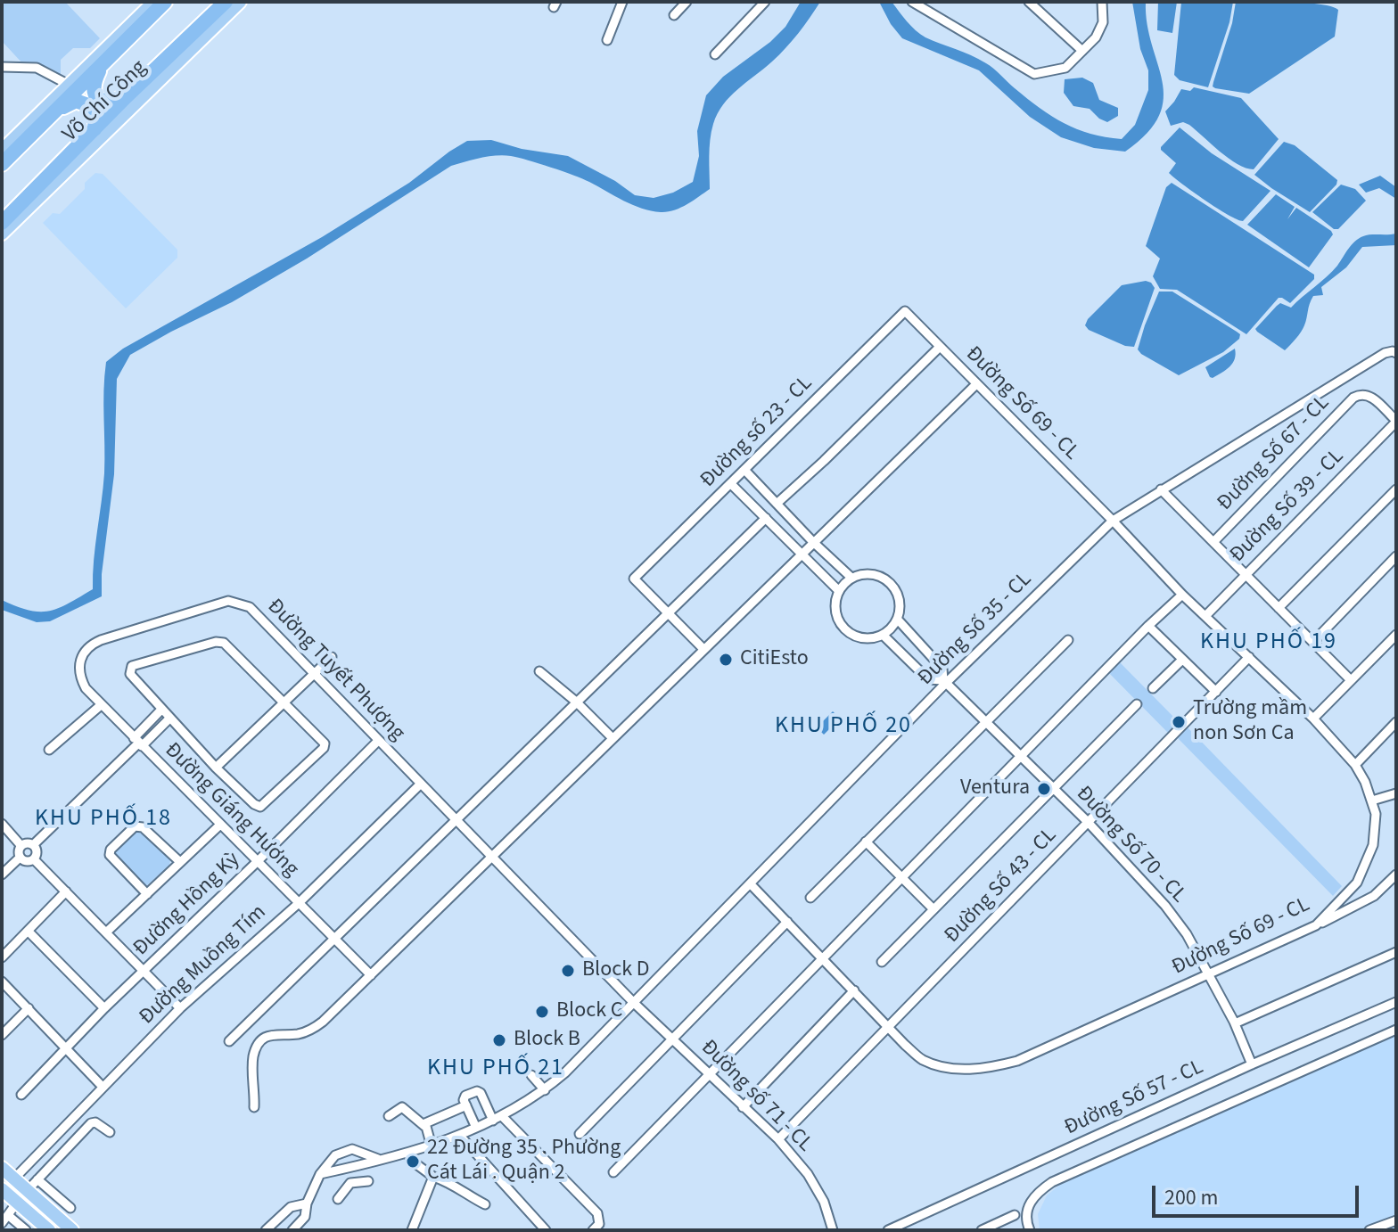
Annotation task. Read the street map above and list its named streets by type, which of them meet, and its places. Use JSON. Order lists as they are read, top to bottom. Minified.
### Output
{"streets":{"highway":["Võ Chí Công"],"street":["Đường Số 69 - CL","Đường số 23 - CL","Đường Số 67 - CL","Đường Số 39 - CL","Đường Số 35 - CL","Đường Tuyết Phượng","Đường Giáng Hương","Đường Số 70 - CL","Đường Số 43 - CL","Đường Hồng Kỳ","Đường Muồng Tím","Đường số 71 - CL","Đường Số 57 - CL"]},"crossings":[["Đường Số 69 - CL","Đường số 23 - CL"],["Đường Số 69 - CL","Đường Số 39 - CL"],["Đường Số 69 - CL","Đường Số 35 - CL"],["Đường Số 69 - CL","Đường Số 70 - CL"],["Đường Số 69 - CL","Đường Số 43 - CL"],["Đường Số 67 - CL","Đường Số 39 - CL"],["Đường Số 35 - CL","Đường Số 70 - CL"],["Đường Số 35 - CL","Đường số 71 - CL"],["Đường Tuyết Phượng","Đường Giáng Hương"],["Đường Tuyết Phượng","Đường Hồng Kỳ"],["Đường Tuyết Phượng","Đường Muồng Tím"],["Đường Tuyết Phượng","Đường số 71 - CL"],["Đường Giáng Hương","Đường Hồng Kỳ"],["Đường Giáng Hương","Đường Muồng Tím"],["Đường Số 70 - CL","Đường Số 43 - CL"],["Đường Số 70 - CL","Đường Số 57 - CL"],["Đường Số 43 - CL","Đường số 71 - CL"]],"districts":["KHU PHỐ 19","KHU PHỐ 20","KHU PHỐ 18","KHU PHỐ 21"],"places":["CitiEsto","Trường mầm non Sơn Ca","Ventura","Block D","Block C","Block B","22 Đường 35 . Phường Cát Lái . Quận 2"],"scale_bar":"200 m"}
